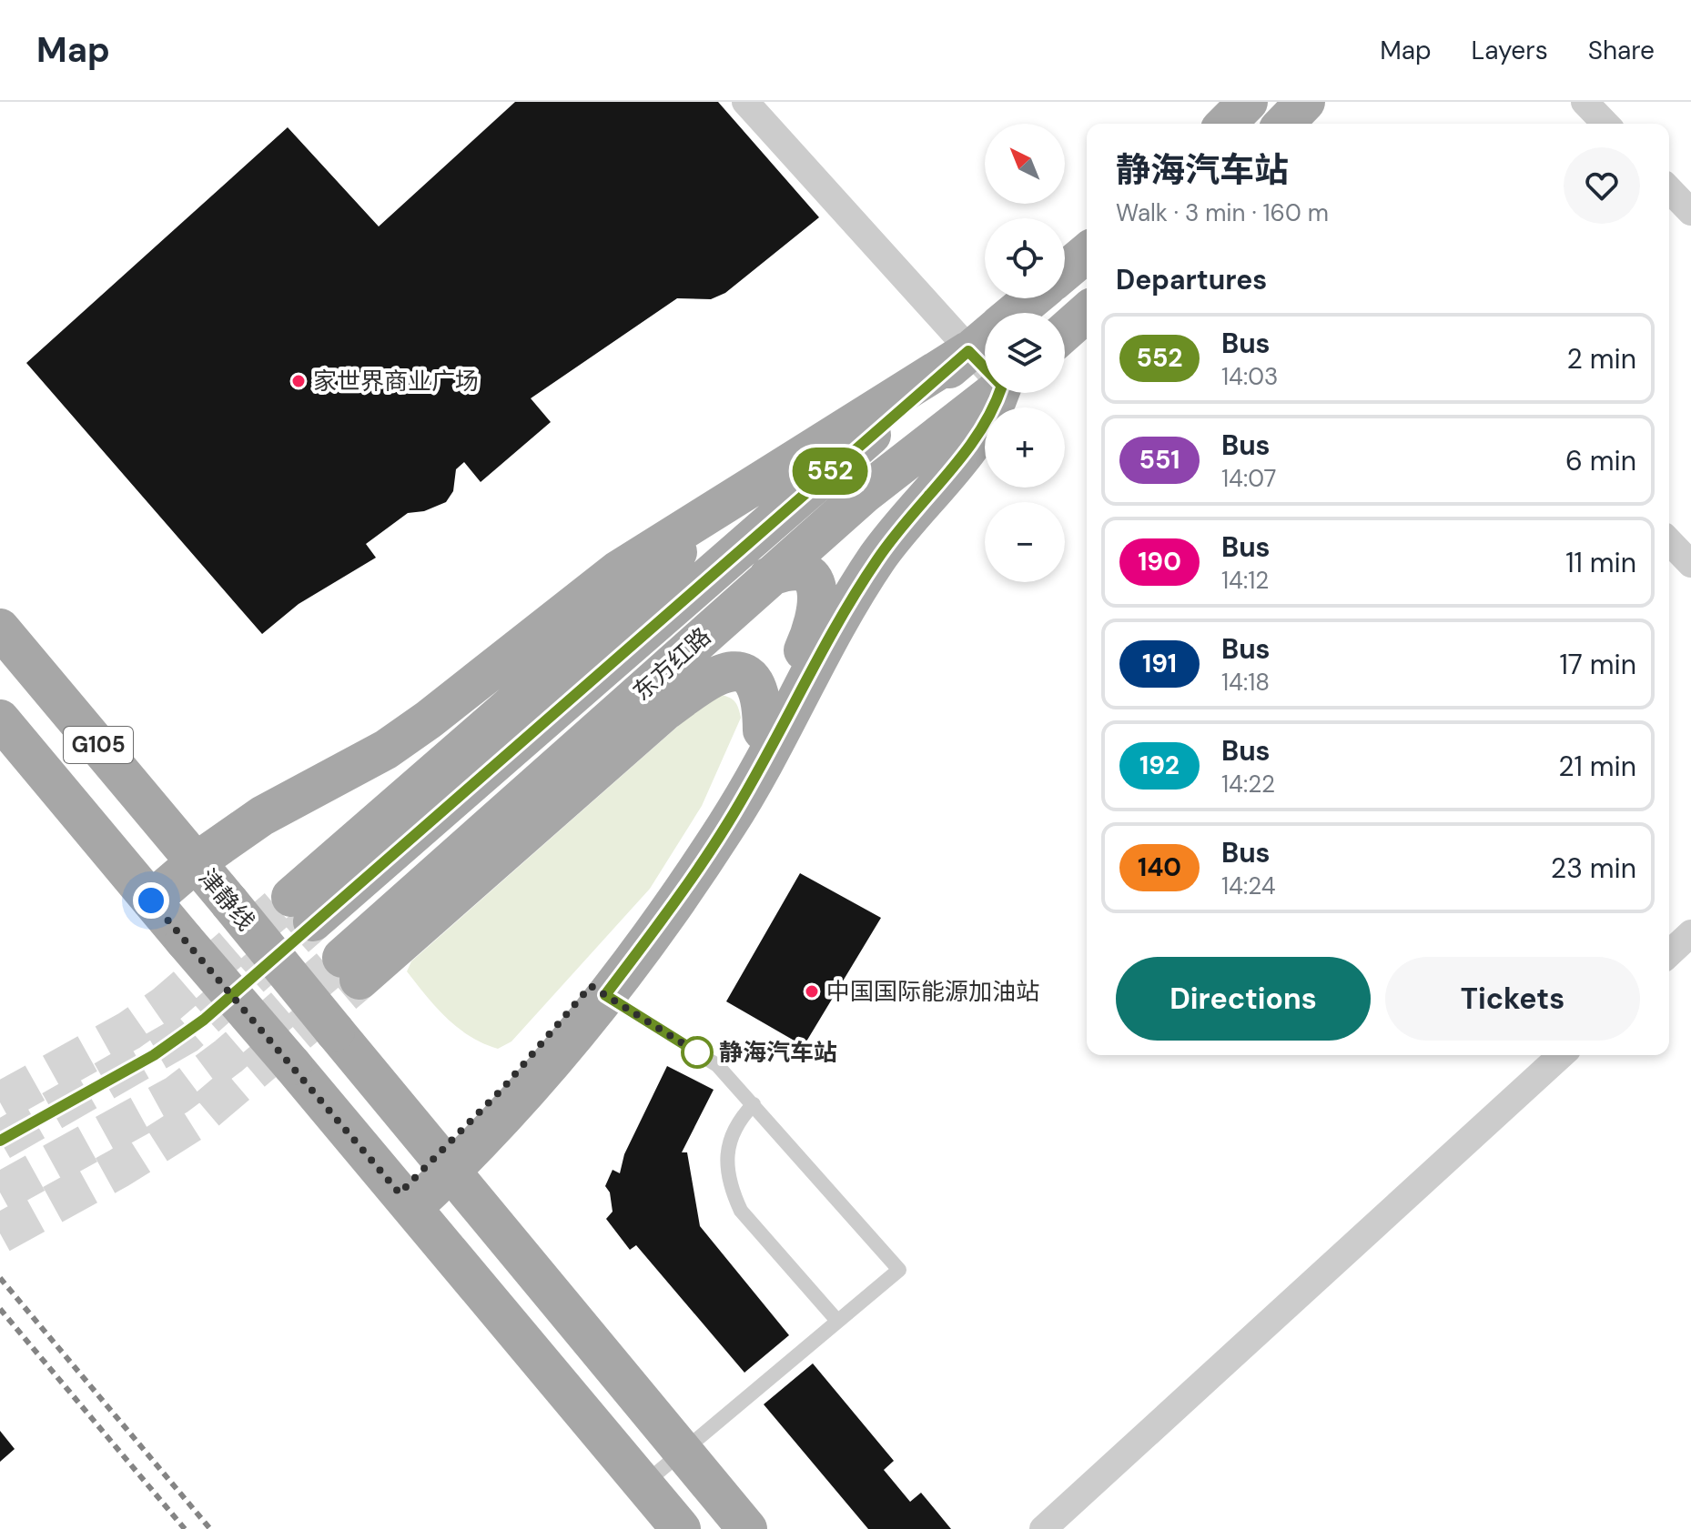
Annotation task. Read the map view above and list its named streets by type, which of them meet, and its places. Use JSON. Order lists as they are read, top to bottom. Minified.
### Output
{"streets":{"main road":["东方红路","G105","津静线"]},"places":["家世界商业广场","中国国际能源加油站","静海汽车站"],"lines":["bus line 552"],"north":"top left","page":{"header":"Map","nav":["Map","Layers","Share"],"on_map":"552","map_buttons":["+","−"],"heading":[["静海汽车站","Walk · 3 min · 160 m"],"Departures"],"list":[{"mark":"552","name":"Bus","note":"14:03","value":"2 min"},{"mark":"551","name":"Bus","note":"14:07","value":"6 min"},{"mark":"190","name":"Bus","note":"14:12","value":"11 min"},{"mark":"191","name":"Bus","note":"14:18","value":"17 min"},{"mark":"192","name":"Bus","note":"14:22","value":"21 min"},{"mark":"140","name":"Bus","note":"14:24","value":"23 min"}],"buttons":["Directions","Tickets"]}}
